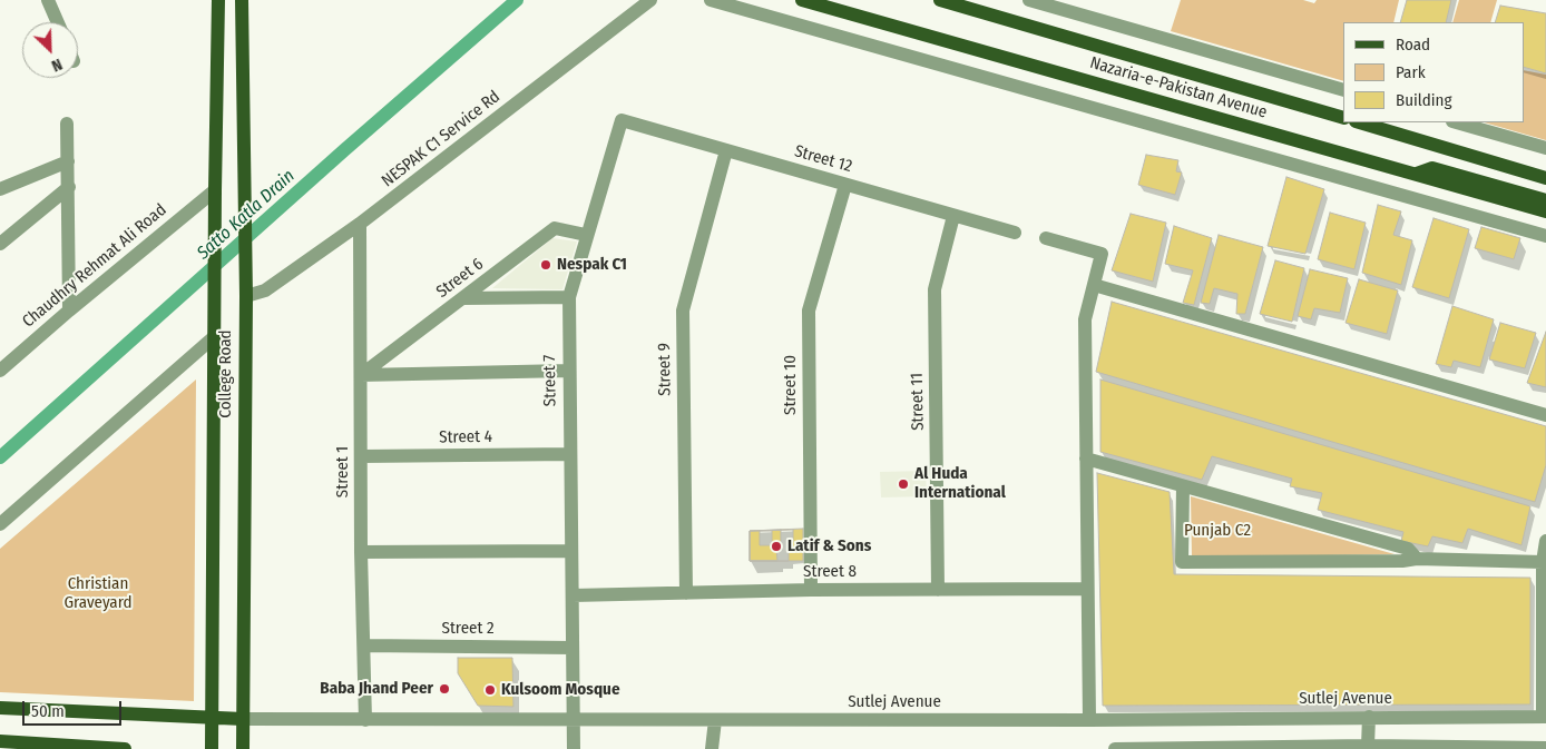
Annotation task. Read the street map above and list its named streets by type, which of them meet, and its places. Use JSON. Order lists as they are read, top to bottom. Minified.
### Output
{"streets":{"main road":["Nazaria-e-Pakistan Avenue","College Road"],"street":["NESPAK C1 Service Rd","Street 12","Chaudhry Rehmat Ali Road","Street 6","Street 9","Street 7","Street 10","Street 11","Street 4","Street 1","Street 8","Street 2","Sutlej Avenue"]},"crossings":[["NESPAK C1 Service Rd","College Road"],["NESPAK C1 Service Rd","Street 1"],["Street 12","Street 9"],["Street 12","Street 7"],["Street 12","Street 10"],["Street 12","Street 11"],["Chaudhry Rehmat Ali Road","College Road"],["Street 6","Street 7"],["Street 6","Street 1"],["Street 9","Street 8"],["College Road","Sutlej Avenue"],["Street 7","Street 4"],["Street 7","Street 8"],["Street 7","Street 2"],["Street 7","Sutlej Avenue"],["Street 10","Street 8"],["Street 11","Street 8"],["Street 4","Street 1"],["Street 1","Street 2"],["Street 1","Sutlej Avenue"]],"water":["Satto Katla Drain"],"parks":["Punjab C2","Christian Graveyard"],"places":["Nespak C1","Al Huda International","Latif & Sons","Baba Jhand Peer","Kulsoom Mosque"],"legend":["Road","Park","Building"],"scale_bar":"50 m","north":"bottom right"}
